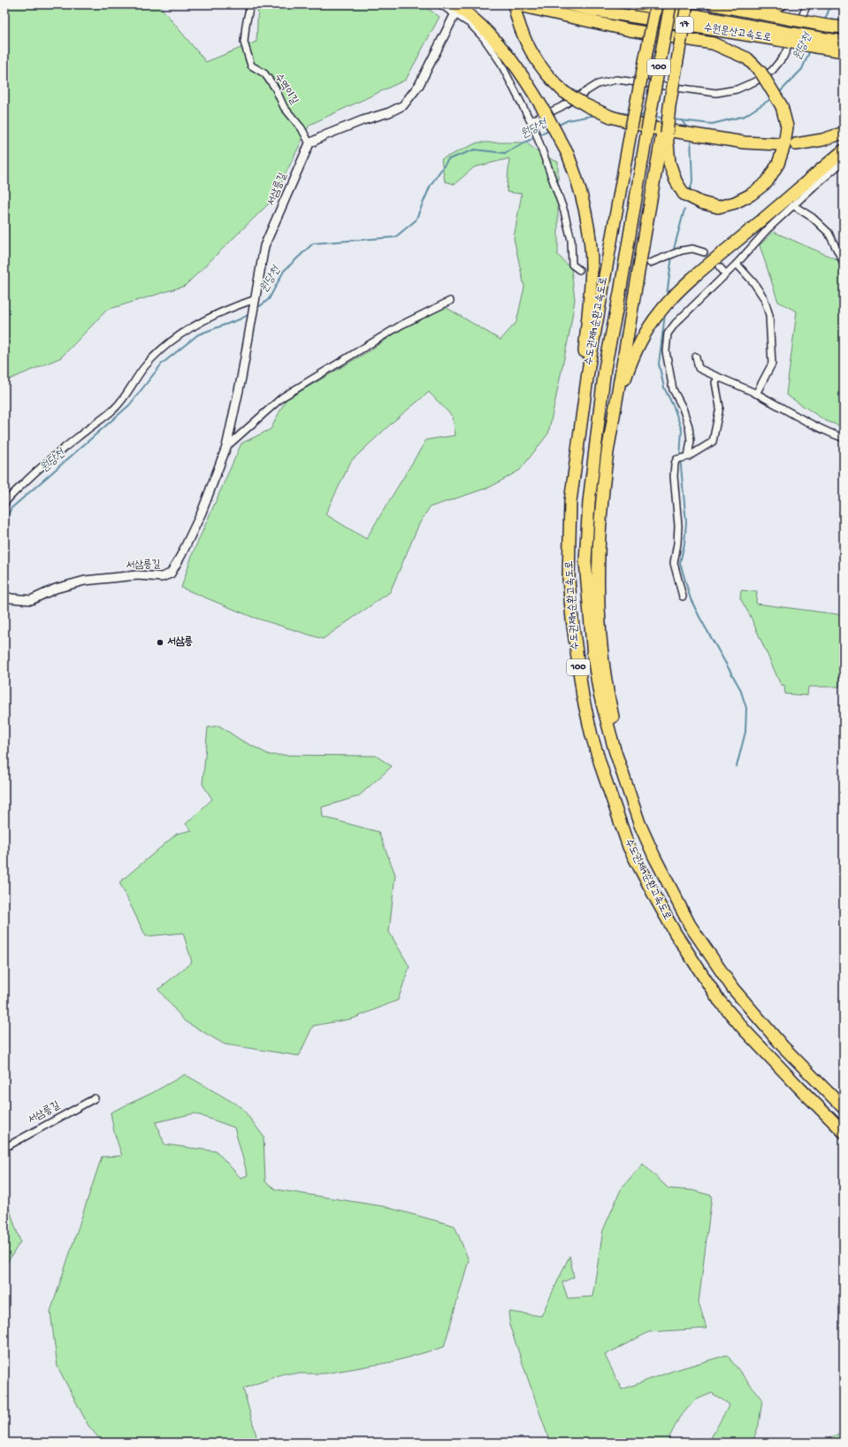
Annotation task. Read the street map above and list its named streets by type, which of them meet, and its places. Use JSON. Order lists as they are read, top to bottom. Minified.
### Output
{"streets":{"highway":["17","수원문산고속도로","100","수도권제1순환고속도로"],"street":["수역이길","서삼릉길"]},"crossings":[["수역이길","서삼릉길"]],"water":["원당천"],"places":["서삼릉"]}
